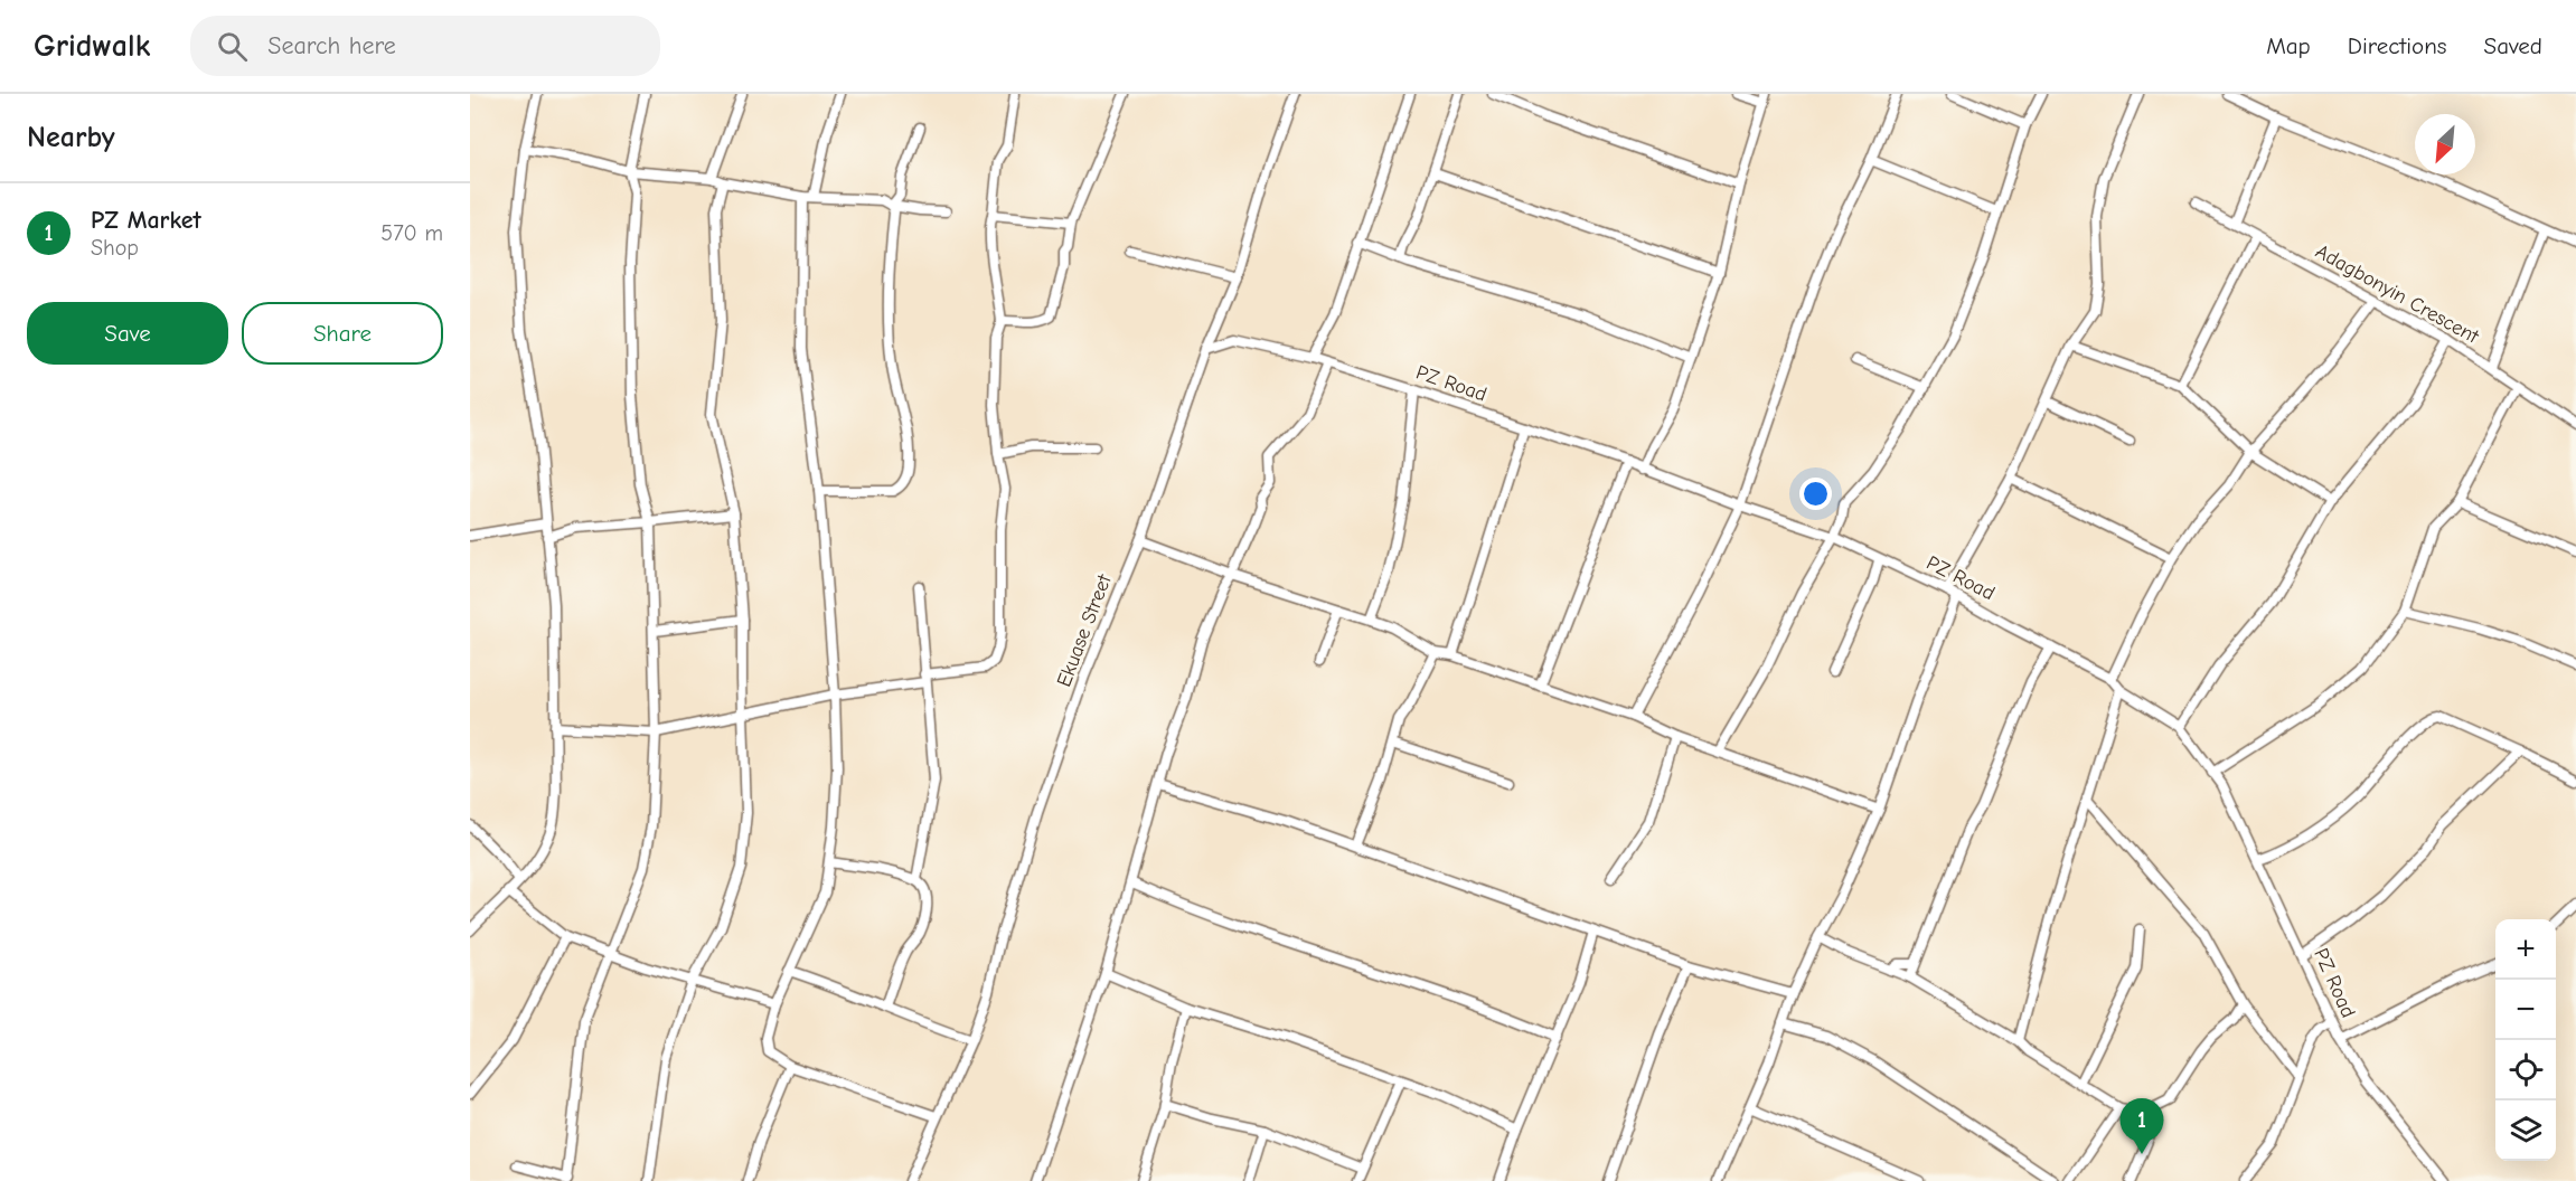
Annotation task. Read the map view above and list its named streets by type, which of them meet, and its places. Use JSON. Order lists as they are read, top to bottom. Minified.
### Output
{"streets":{"street":["Adagbonyin Crescent","PZ Road","Ekuase Street"]},"crossings":[["PZ Road","Ekuase Street"]],"north":"bottom left","page":{"header":"Gridwalk","search":"Search here","nav":["Map","Directions","Saved"],"heading":"Nearby","list":[{"mark":"1","name":"PZ Market","note":"Shop","value":"570 m"}],"buttons":["Save","Share"],"map_buttons":["+","−"],"pins":"1"}}
